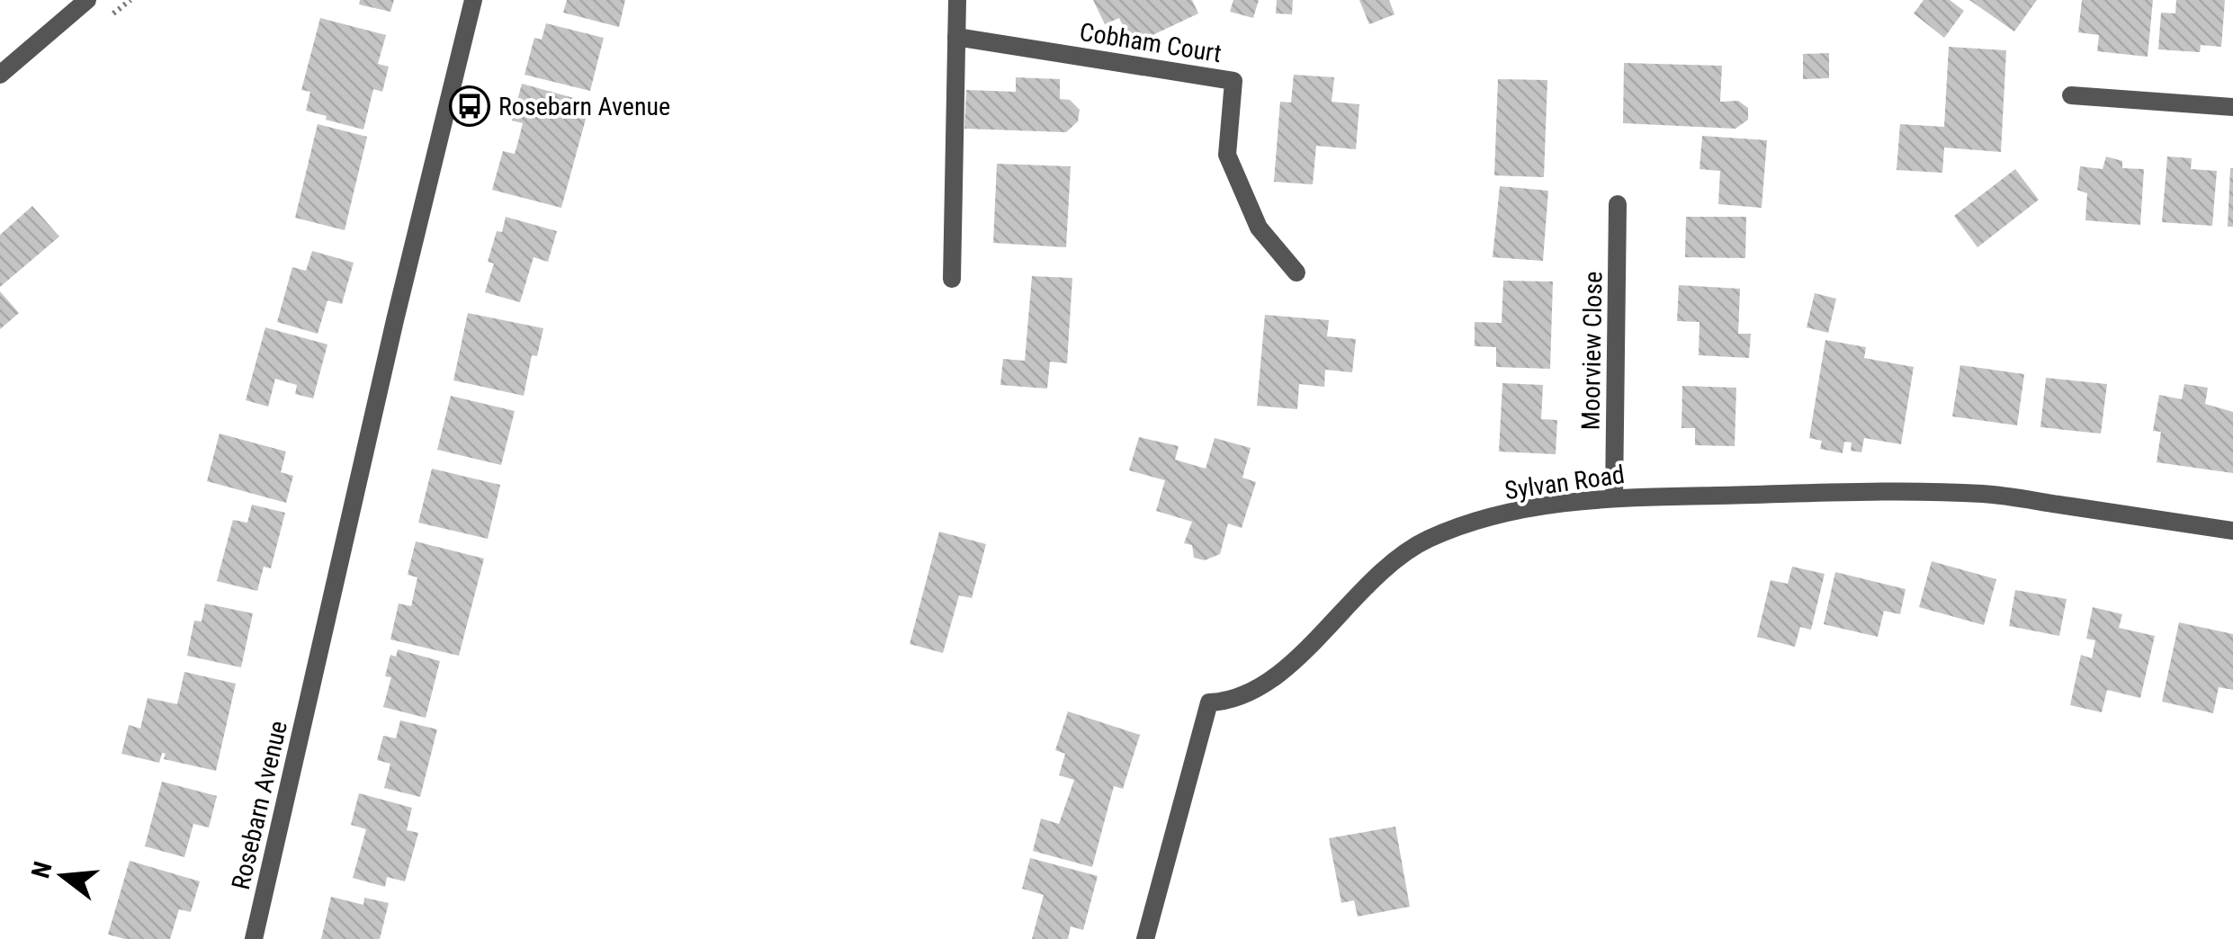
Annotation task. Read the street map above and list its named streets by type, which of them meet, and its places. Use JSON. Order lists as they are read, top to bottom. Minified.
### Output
{"streets":{"street":["Cobham Court","Moorview Close","Sylvan Road","Rosebarn Avenue"]},"crossings":[["Moorview Close","Sylvan Road"]],"places":{"bus stop":["Rosebarn Avenue"]},"north":"left"}
